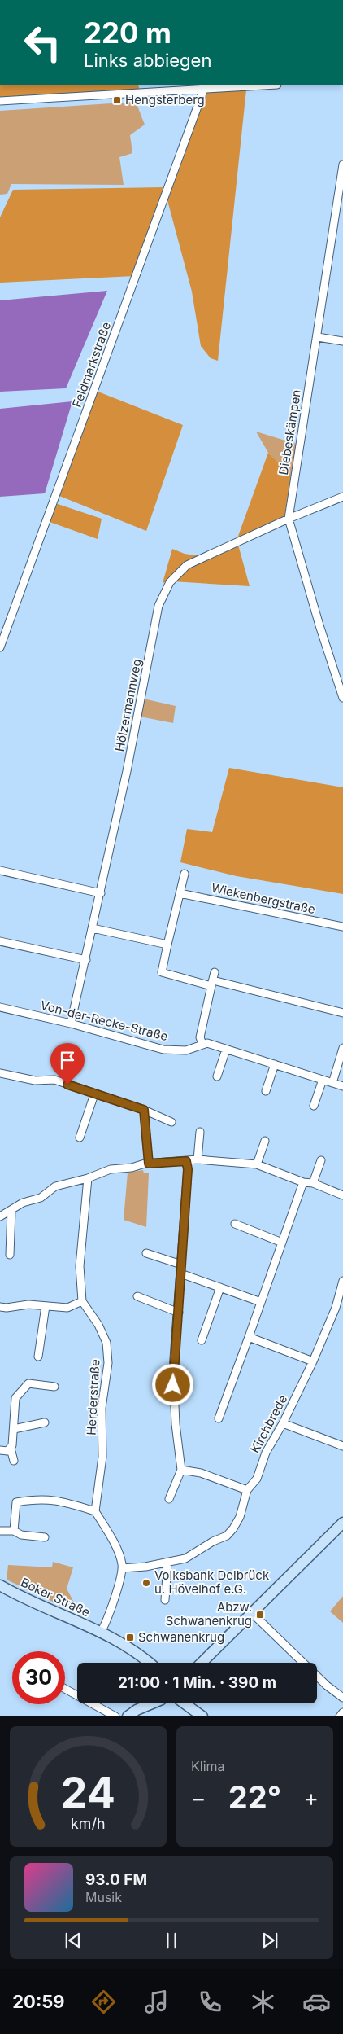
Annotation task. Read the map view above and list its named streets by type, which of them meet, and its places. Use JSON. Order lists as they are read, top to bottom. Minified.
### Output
{"streets":{"main road":["Boker Straße"],"street":["Feldmarkstraße","Diebeskämpen","Hölzermannweg","Wiekenbergstraße","Von-der-Recke-Straße","Herderstraße","Kirchbrede"]},"crossings":[["Diebeskämpen","Hölzermannweg"],["Hölzermannweg","Von-der-Recke-Straße"]],"places":{"transit":["Hengsterberg","Abzw. Schwanenkrug","Schwanenkrug"],"other":["Volksbank Delbrück u. Hövelhof e.G."]},"page":{"turn":["220 m","Links abbiegen"],"limit":"30","trip":"21:00 · 1 Min. · 390 m","tile":"Klima","heat":["−","22°","+"],"song":["93.0 FM","Musik"],"tabs":"20:59","gauge":["24","km/h"]}}
